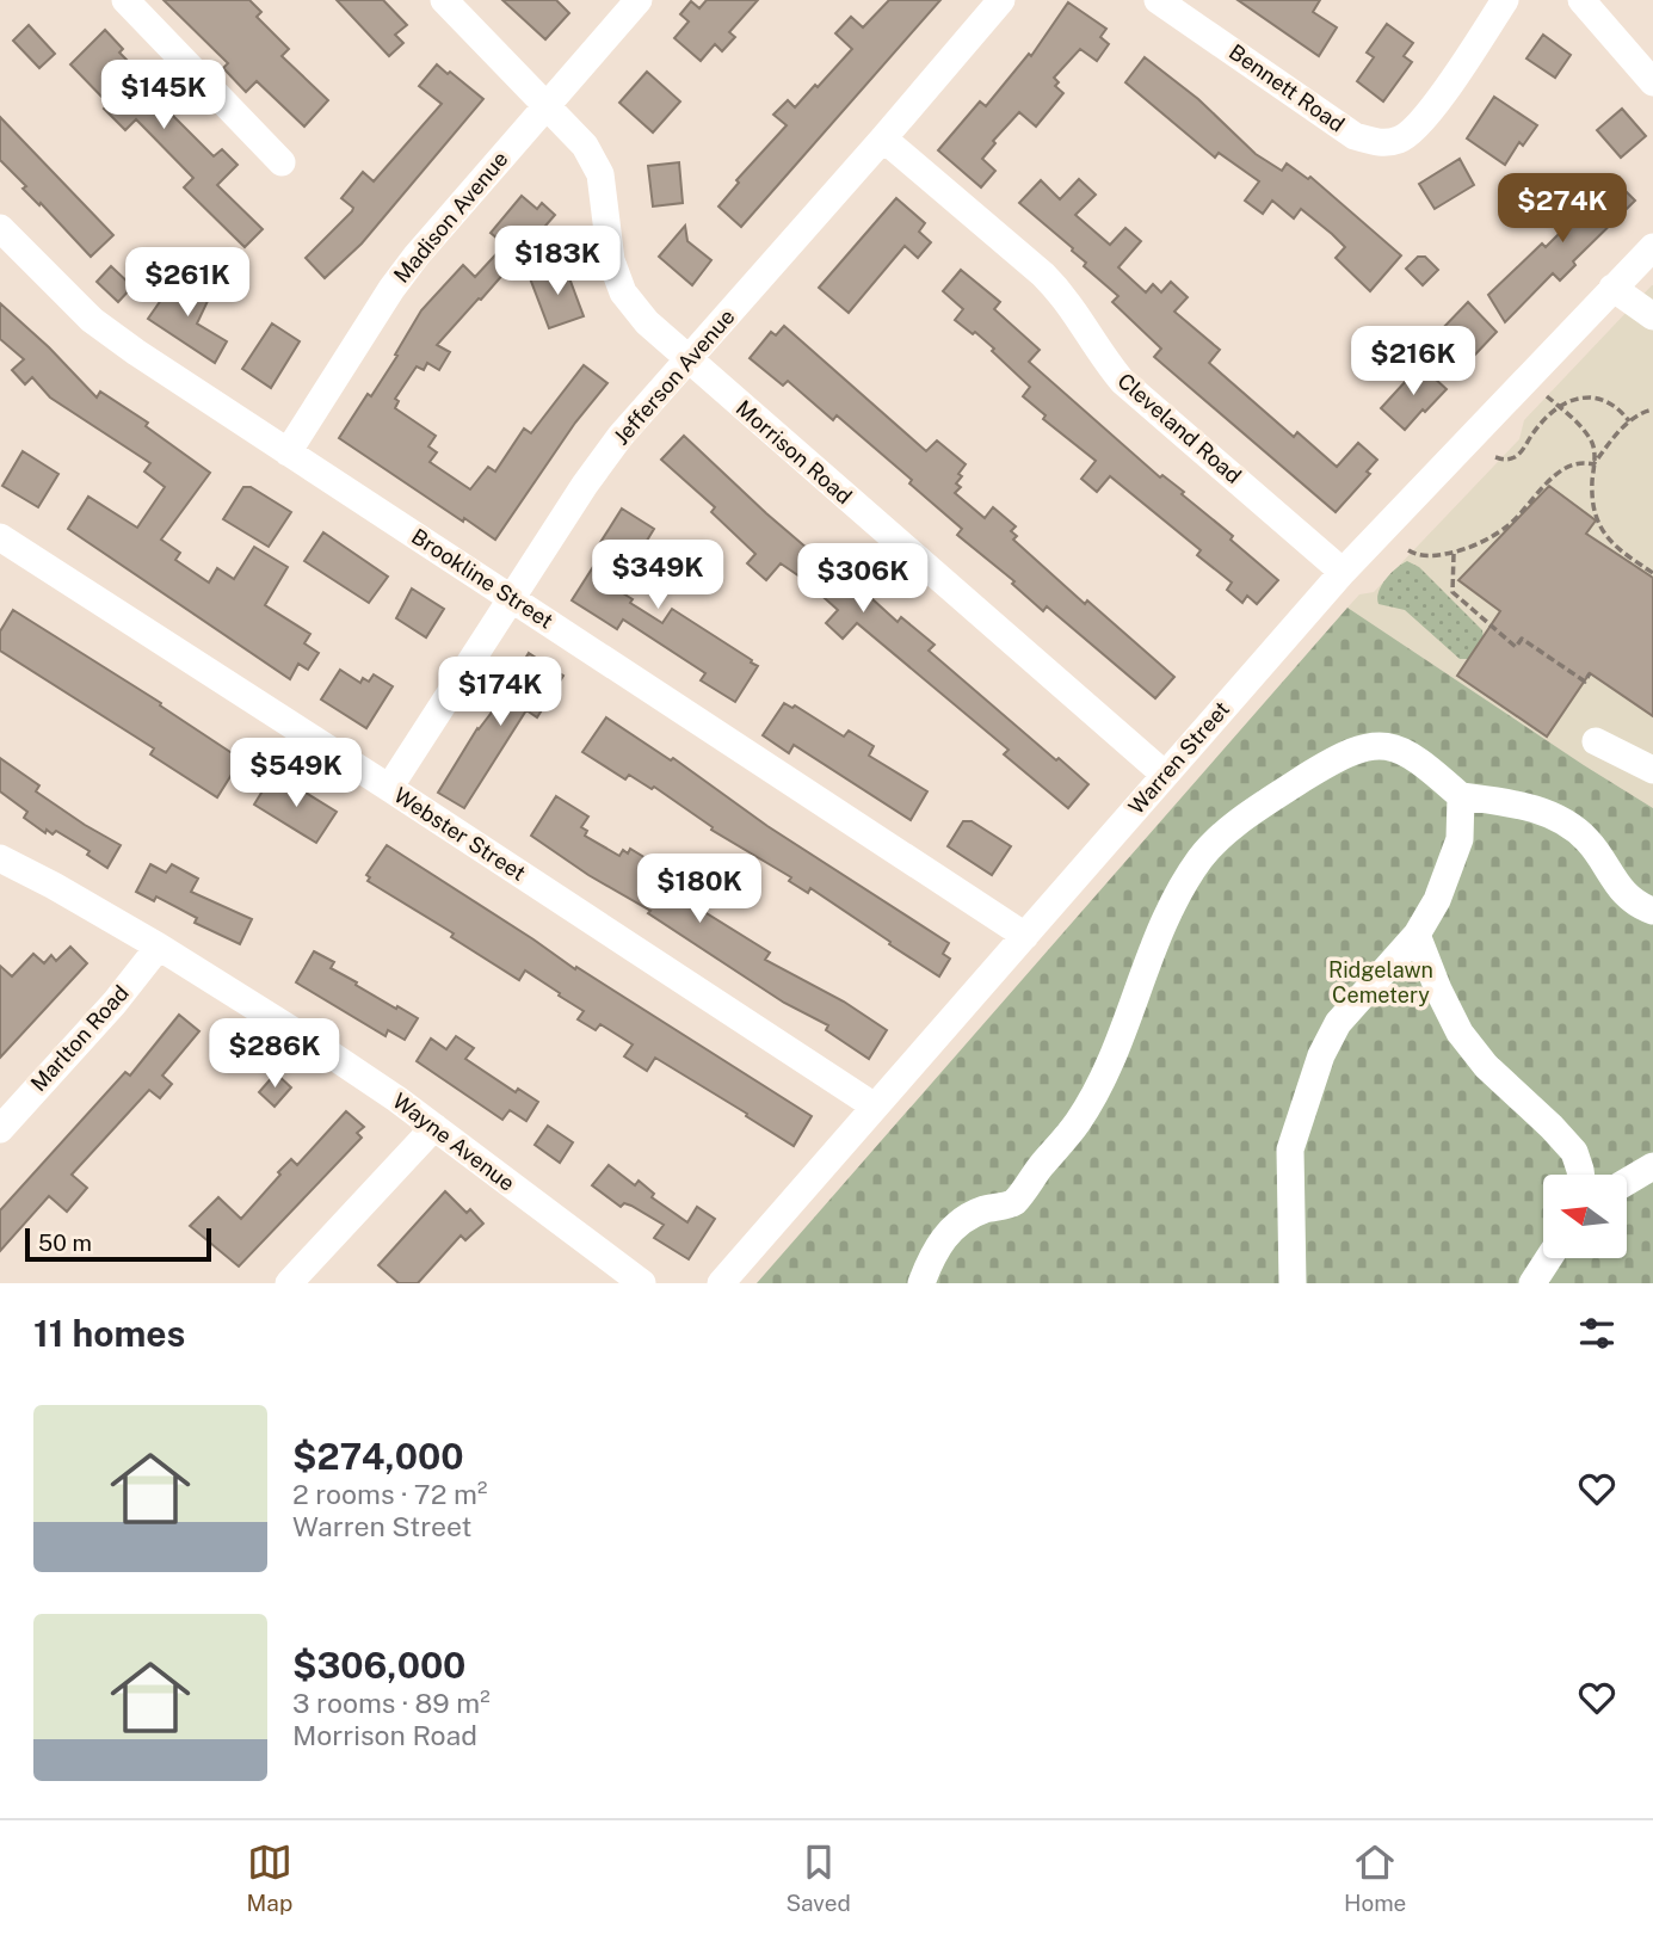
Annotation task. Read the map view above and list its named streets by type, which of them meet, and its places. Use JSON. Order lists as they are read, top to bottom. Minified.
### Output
{"streets":{"street":["Bennett Road","Madison Avenue","Jefferson Avenue","Cleveland Road","Morrison Road","Brookline Street","Warren Street","Webster Street","Marlton Road","Wayne Avenue"]},"crossings":[["Madison Avenue","Morrison Road"],["Madison Avenue","Brookline Street"],["Jefferson Avenue","Cleveland Road"],["Jefferson Avenue","Morrison Road"],["Jefferson Avenue","Brookline Street"],["Jefferson Avenue","Webster Street"],["Cleveland Road","Warren Street"],["Morrison Road","Warren Street"],["Brookline Street","Warren Street"],["Warren Street","Webster Street"],["Marlton Road","Wayne Avenue"]],"parks":["Ridgelawn Cemetery"],"scale_bar":"50 m","north":"left","page":{"price":["$145K","$274K","$183K","$261K","$216K","$349K","$306K","$174K","$549K","$180K","$286K"],"scale":"50 m","heading":"11 homes","list":[{"name":"$274,000","note":"2 rooms · 72 m² · Warren Street"},{"name":"$306,000","note":"3 rooms · 89 m² · Morrison Road"}],"tabs":["Map","Saved","Home"]}}
